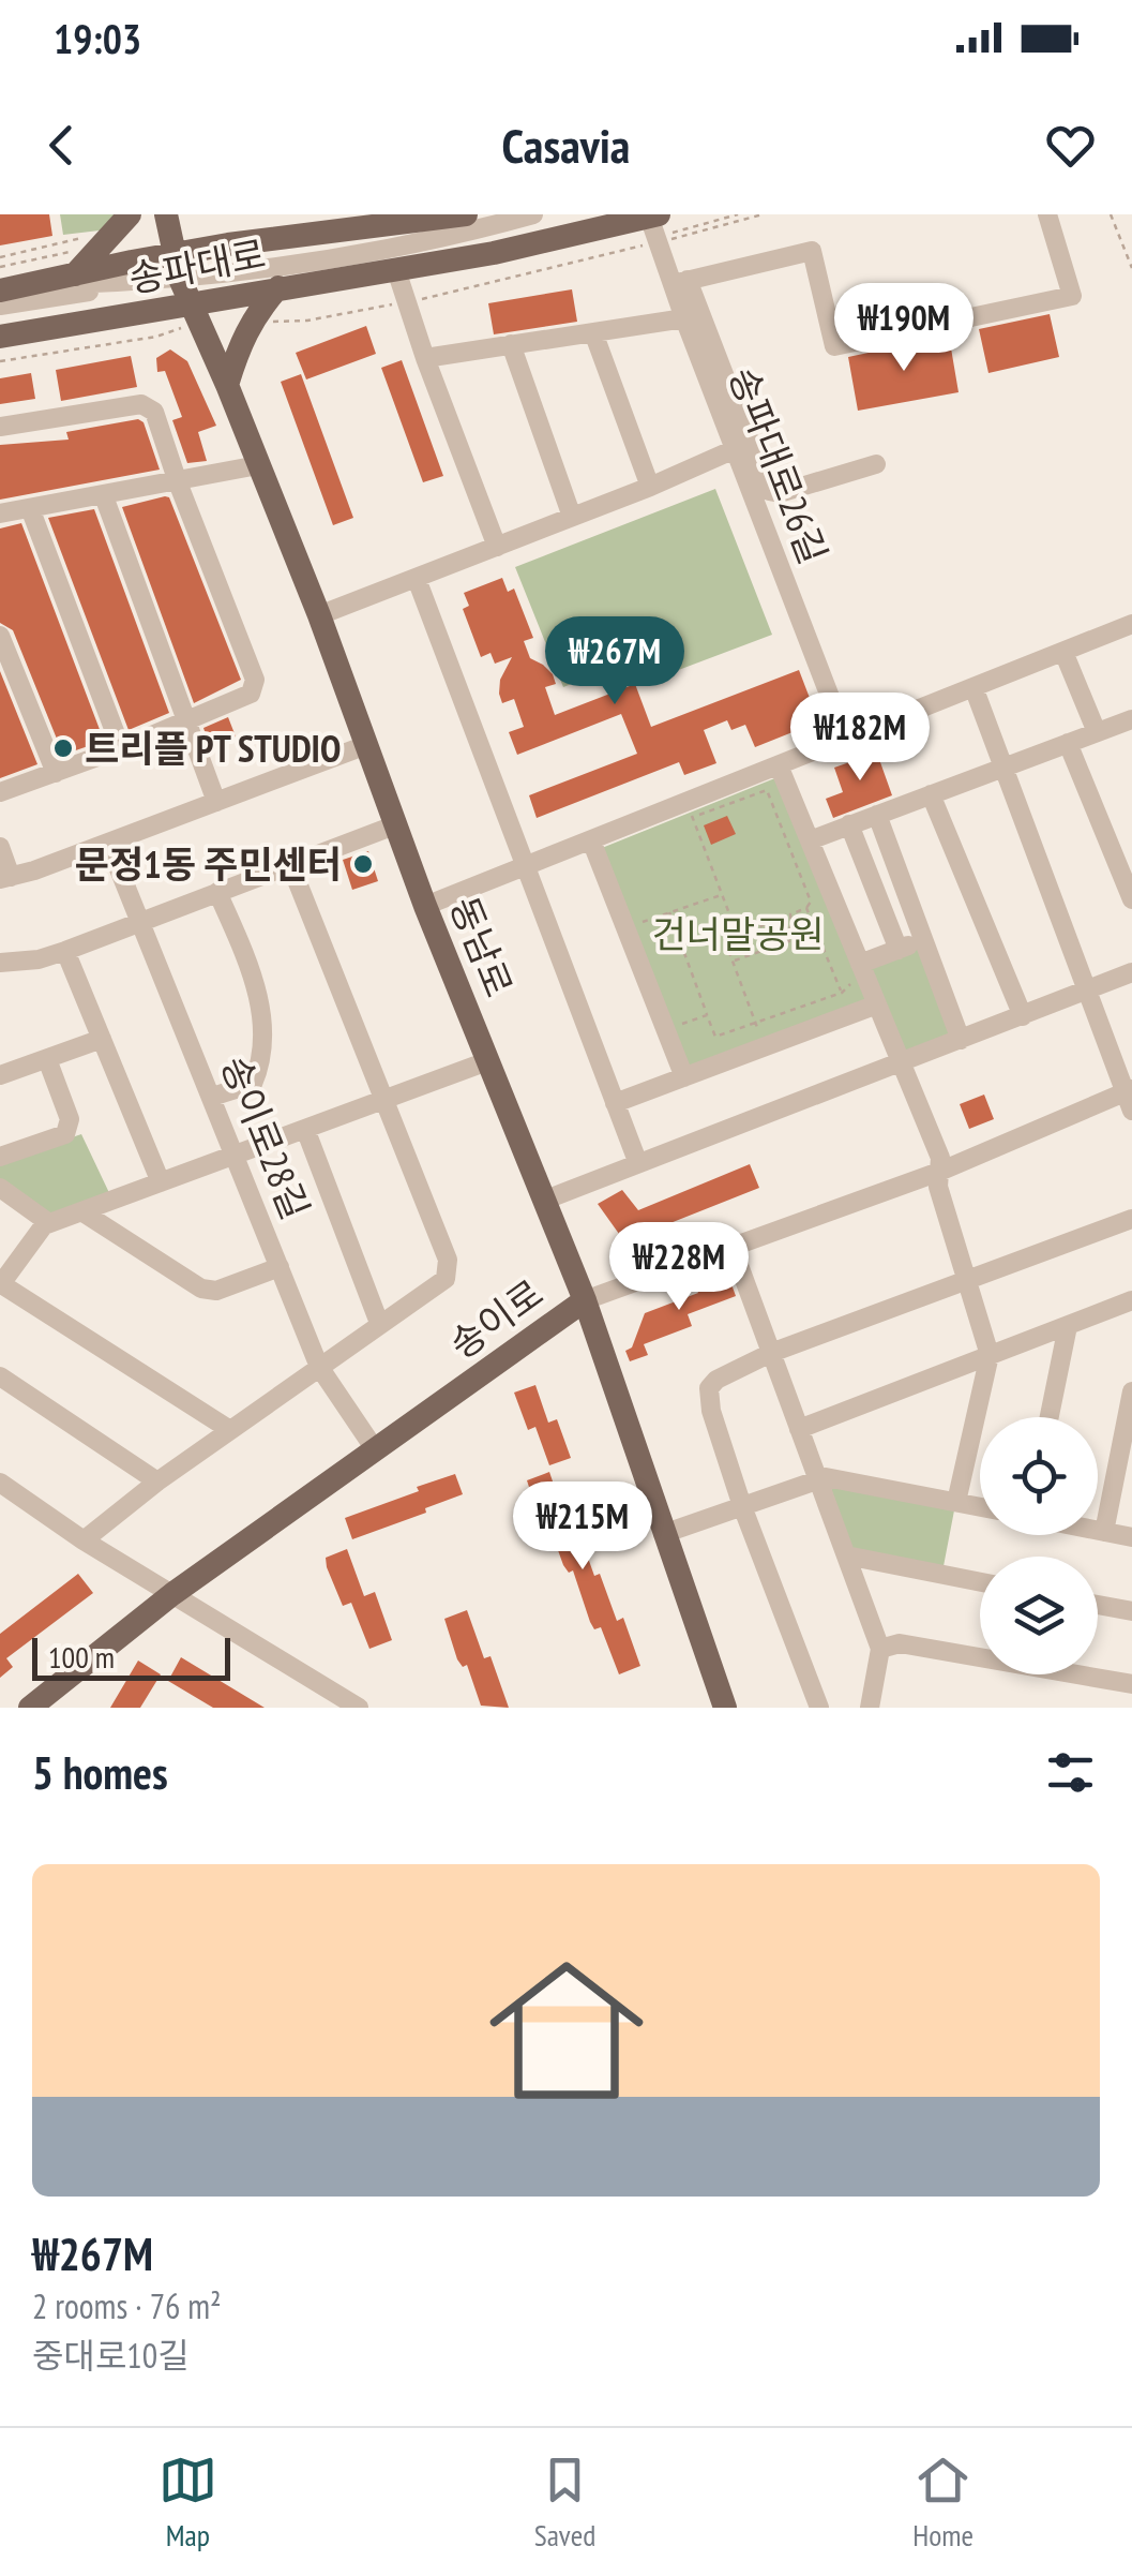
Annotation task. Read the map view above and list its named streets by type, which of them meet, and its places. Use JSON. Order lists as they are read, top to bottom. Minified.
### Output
{"streets":{"main road":["송파대로","동남로","송이로"],"street":["송파대로26길","송이로28길"]},"crossings":[["송파대로","송파대로26길"],["송파대로","동남로"],["동남로","송이로"],["송이로28길","송이로"]],"parks":["건너말공원"],"places":["트리플 PT STUDIO","문정1동 주민센터"],"scale_bar":"100 m","page":{"status":"19:03","header":"Casavia","price":["₩190M","₩267M","₩182M","₩228M","₩215M"],"scale":"100 m","heading":"5 homes","list":[{"name":"₩267M","note":"2 rooms · 76 m² · 중대로10길"}],"tabs":["Map","Saved","Home"]}}
